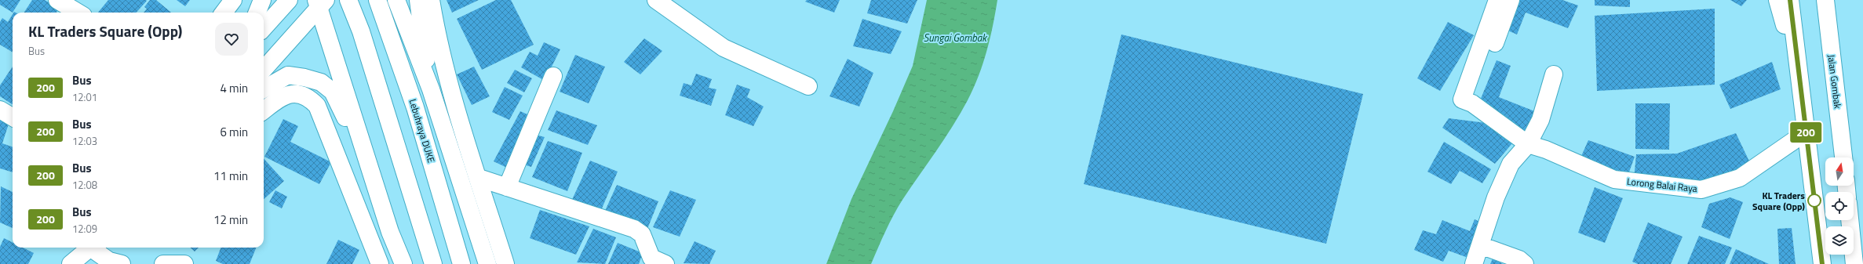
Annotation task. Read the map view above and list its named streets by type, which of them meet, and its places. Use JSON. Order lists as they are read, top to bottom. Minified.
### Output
{"streets":{"main road":["Jalan Gombak","Lebuhraya DUKE","Lorong Balai Raya"]},"water":["Sungai Gombak"],"places":["KL Traders Square (Opp)"],"lines":["bus line 200"],"north":"top","page":{"on_map":"200","heading":["KL Traders Square (Opp)","Bus"],"list":[{"mark":"200","name":"Bus","note":"12:01","value":"4 min"},{"mark":"200","name":"Bus","note":"12:03","value":"6 min"},{"mark":"200","name":"Bus","note":"12:08","value":"11 min"},{"mark":"200","name":"Bus","note":"12:09","value":"12 min"}]}}
